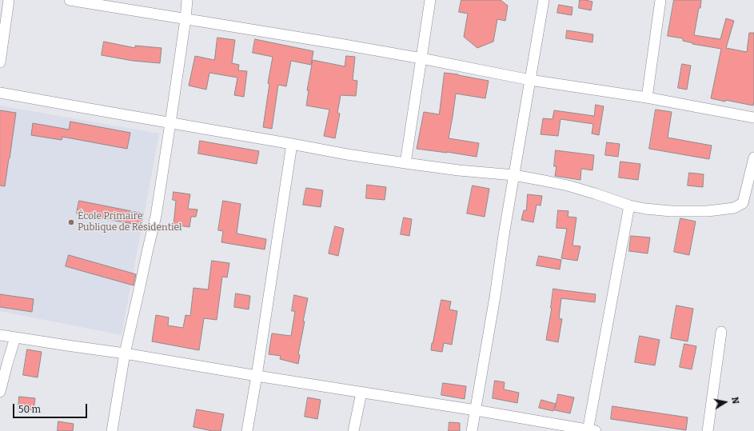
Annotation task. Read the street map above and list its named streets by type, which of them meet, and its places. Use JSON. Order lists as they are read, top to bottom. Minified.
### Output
{"places":["École Primaire Publique de Résidentiel"],"scale_bar":"50 m","north":"right"}
